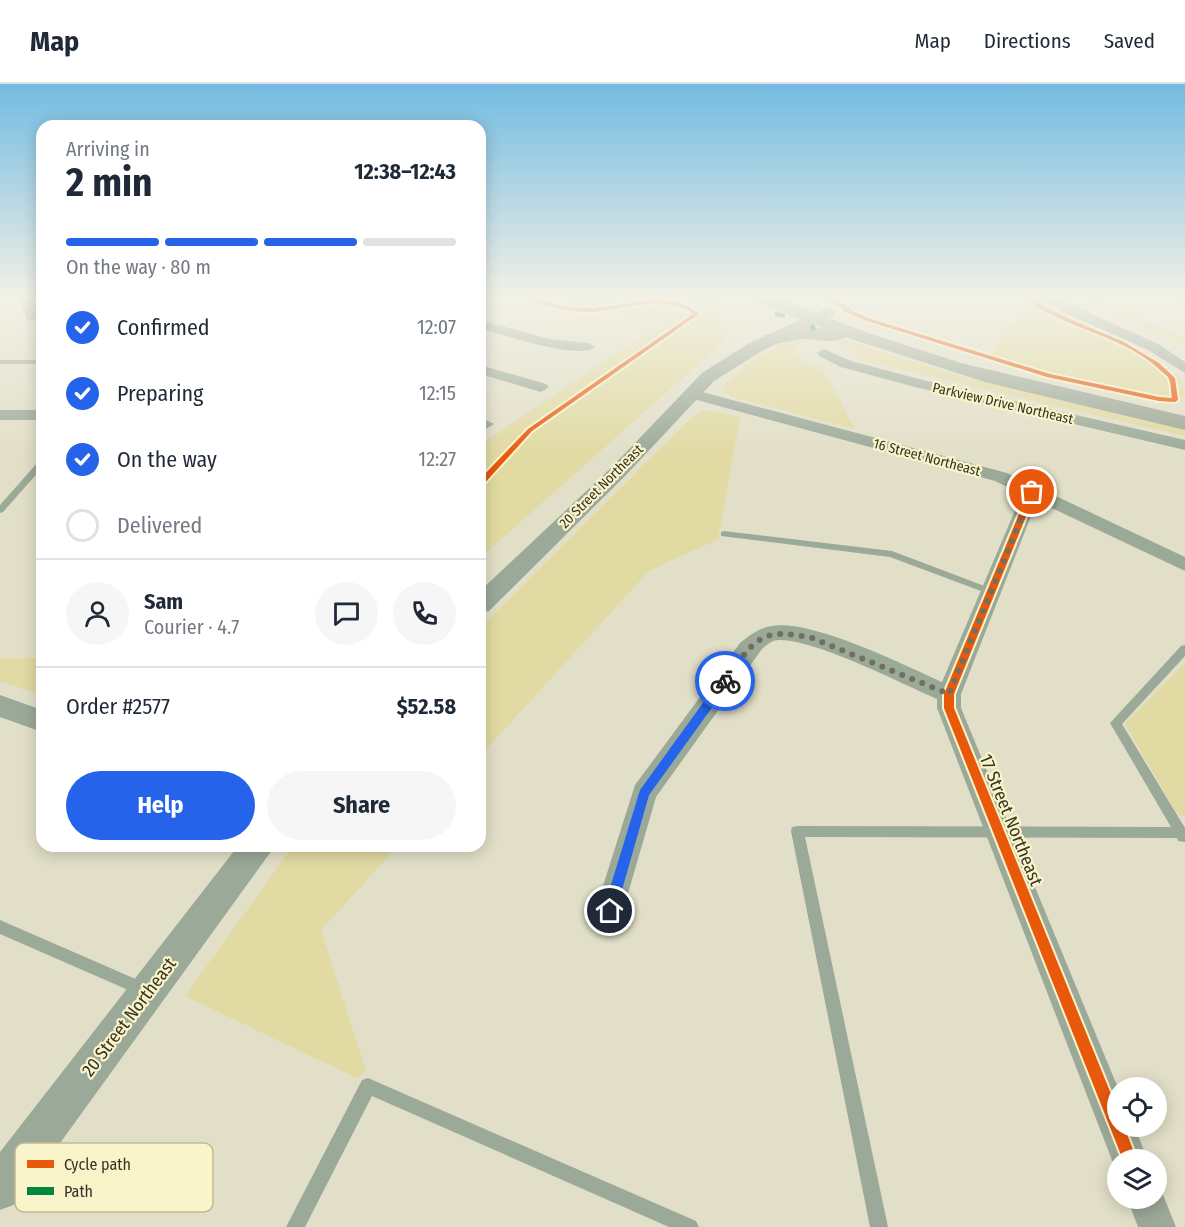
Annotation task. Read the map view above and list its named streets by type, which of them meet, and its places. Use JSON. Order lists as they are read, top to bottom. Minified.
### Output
{"streets":{"main road":["Parkview Drive Northeast"],"street":["16 Street Northeast","20 Street Northeast","17 Street Northeast"]},"crossings":[["16 Street Northeast","20 Street Northeast"]],"legend":["Cycle path","Path"],"page":{"header":"Map","nav":["Map","Directions","Saved"],"heading":["2 min","Arriving in","12:38–12:43"],"panel":["Sam","Courier · 4.7","Order #2577","$52.58"],"bar":"On the way · 80 m","list":[["Confirmed","12:07"],["Preparing","12:15"],["On the way","12:27"],"Delivered"],"buttons":["Help","Share"]}}
